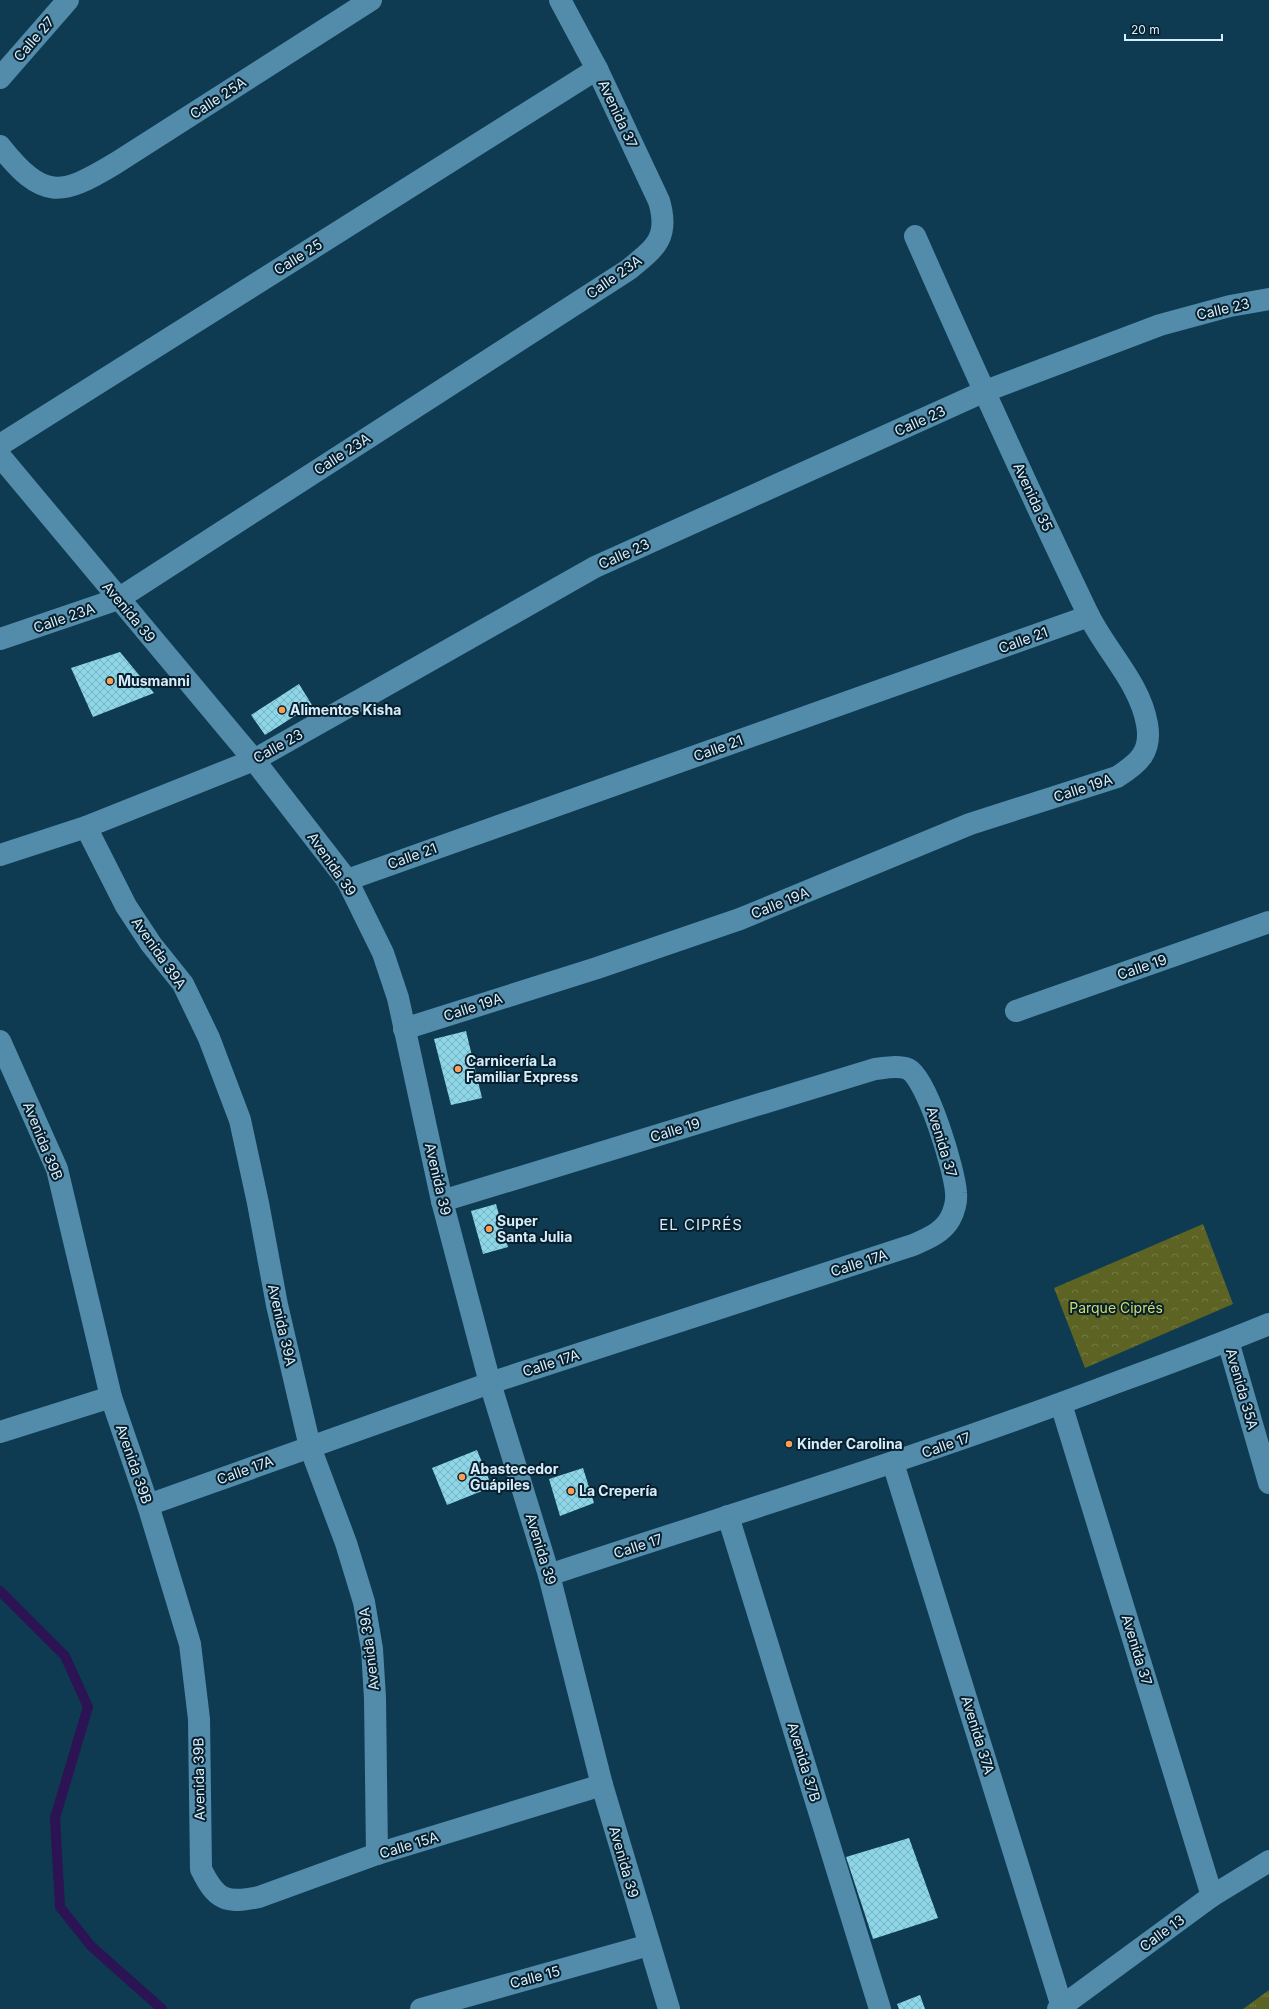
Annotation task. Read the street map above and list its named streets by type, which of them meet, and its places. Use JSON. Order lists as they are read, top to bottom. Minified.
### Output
{"streets":{"street":["Calle 27","Calle 25A","Avenida 37","Calle 25","Calle 23A","Calle 23","Avenida 35","Avenida 39","Calle 21","Calle 19A","Avenida 39A","Calle 19","Avenida 39B","Calle 17A","Avenida 35A","Calle 17","Avenida 37A","Avenida 37B","Calle 15A","Calle 13","Calle 15"]},"crossings":[["Avenida 37","Calle 25"],["Avenida 37","Calle 23A"],["Avenida 37","Calle 19"],["Avenida 37","Calle 17A"],["Avenida 37","Calle 17"],["Avenida 37","Calle 13"],["Calle 23A","Avenida 39"],["Calle 23","Avenida 35"],["Calle 23","Avenida 39"],["Calle 23","Avenida 39A"],["Avenida 35","Calle 21"],["Avenida 35","Calle 19A"],["Avenida 39","Calle 21"],["Avenida 39","Calle 19A"],["Avenida 39","Calle 19"],["Avenida 39","Calle 17A"],["Avenida 39","Calle 17"],["Avenida 39","Calle 15A"],["Avenida 39","Calle 15"],["Avenida 39A","Calle 17A"],["Avenida 39A","Calle 15A"],["Avenida 39B","Calle 17A"],["Avenida 39B","Calle 15A"],["Avenida 35A","Calle 17"],["Calle 17","Avenida 37A"],["Calle 17","Avenida 37B"],["Avenida 37A","Calle 13"]],"districts":["EL CIPRÉS"],"parks":["Parque Ciprés"],"places":["Musmanni","Alimentos Kisha","Carnicería La Familiar Express","Super Santa Julia","Kinder Carolina","Abastecedor Guápiles","La Crepería"],"scale_bar":"20 m"}
